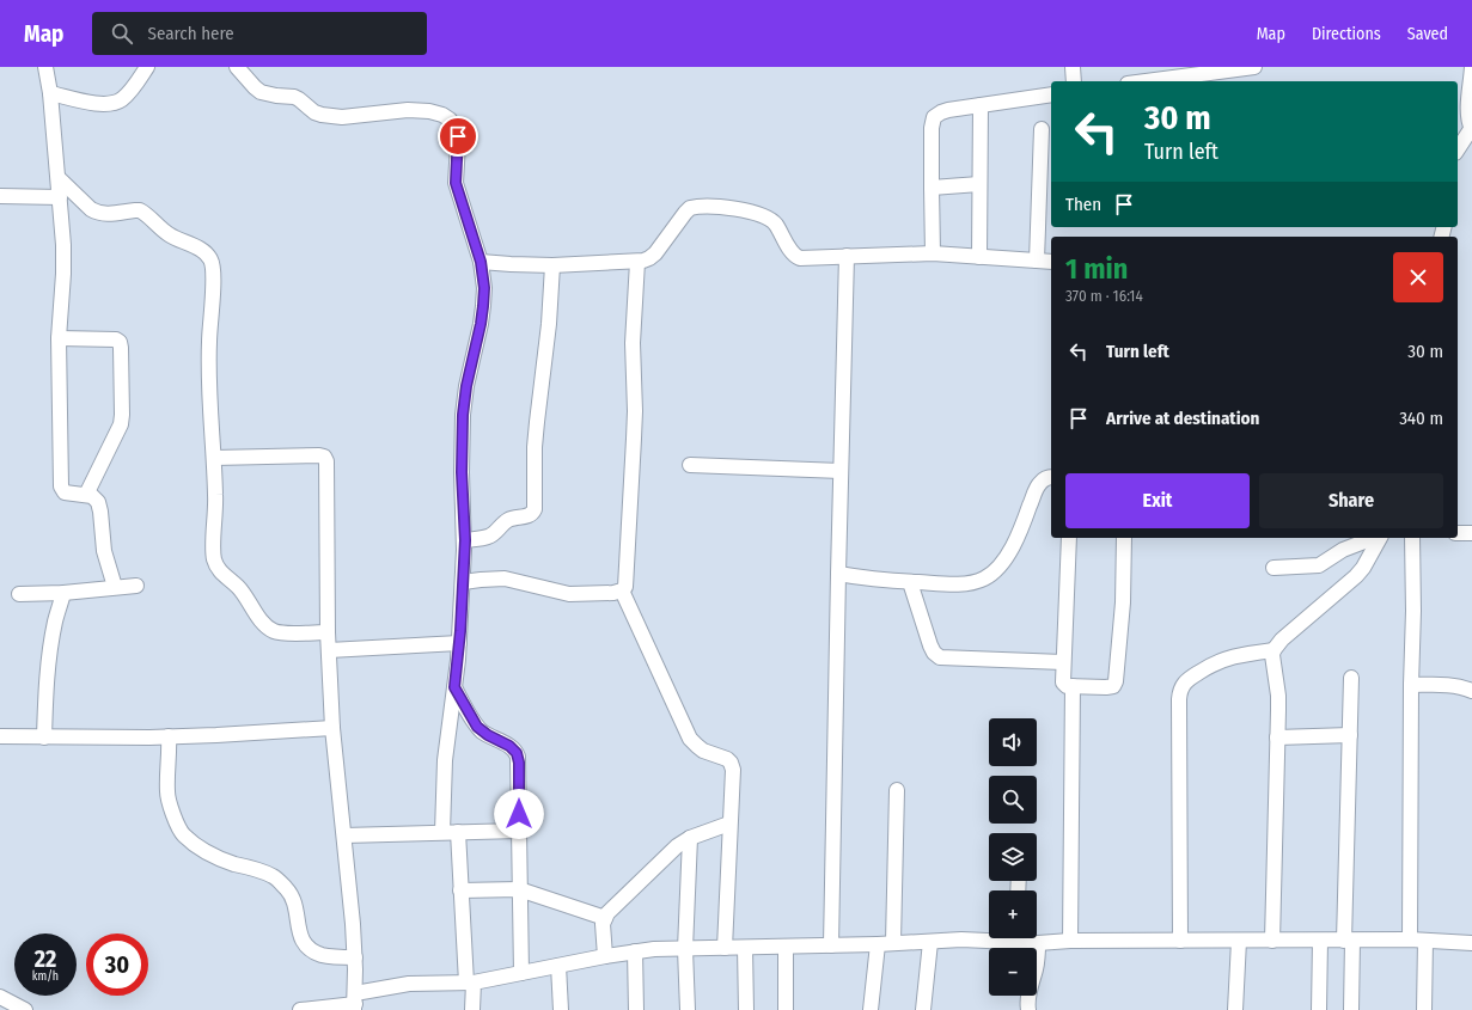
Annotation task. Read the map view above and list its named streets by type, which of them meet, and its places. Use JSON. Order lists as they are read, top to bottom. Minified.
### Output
{"page":{"header":"Map","search":"Search here","nav":["Map","Directions","Saved"],"turn":["30 m","Turn left"],"then":"Then","heading":["1 min","370 m · 16:14"],"list":[{"name":"Turn left","value":"30 m"},{"name":"Arrive at destination","value":"340 m"}],"buttons":["Exit","Share"],"map_buttons":["+","−"],"speed":"22 km/h","limit":"30"}}
